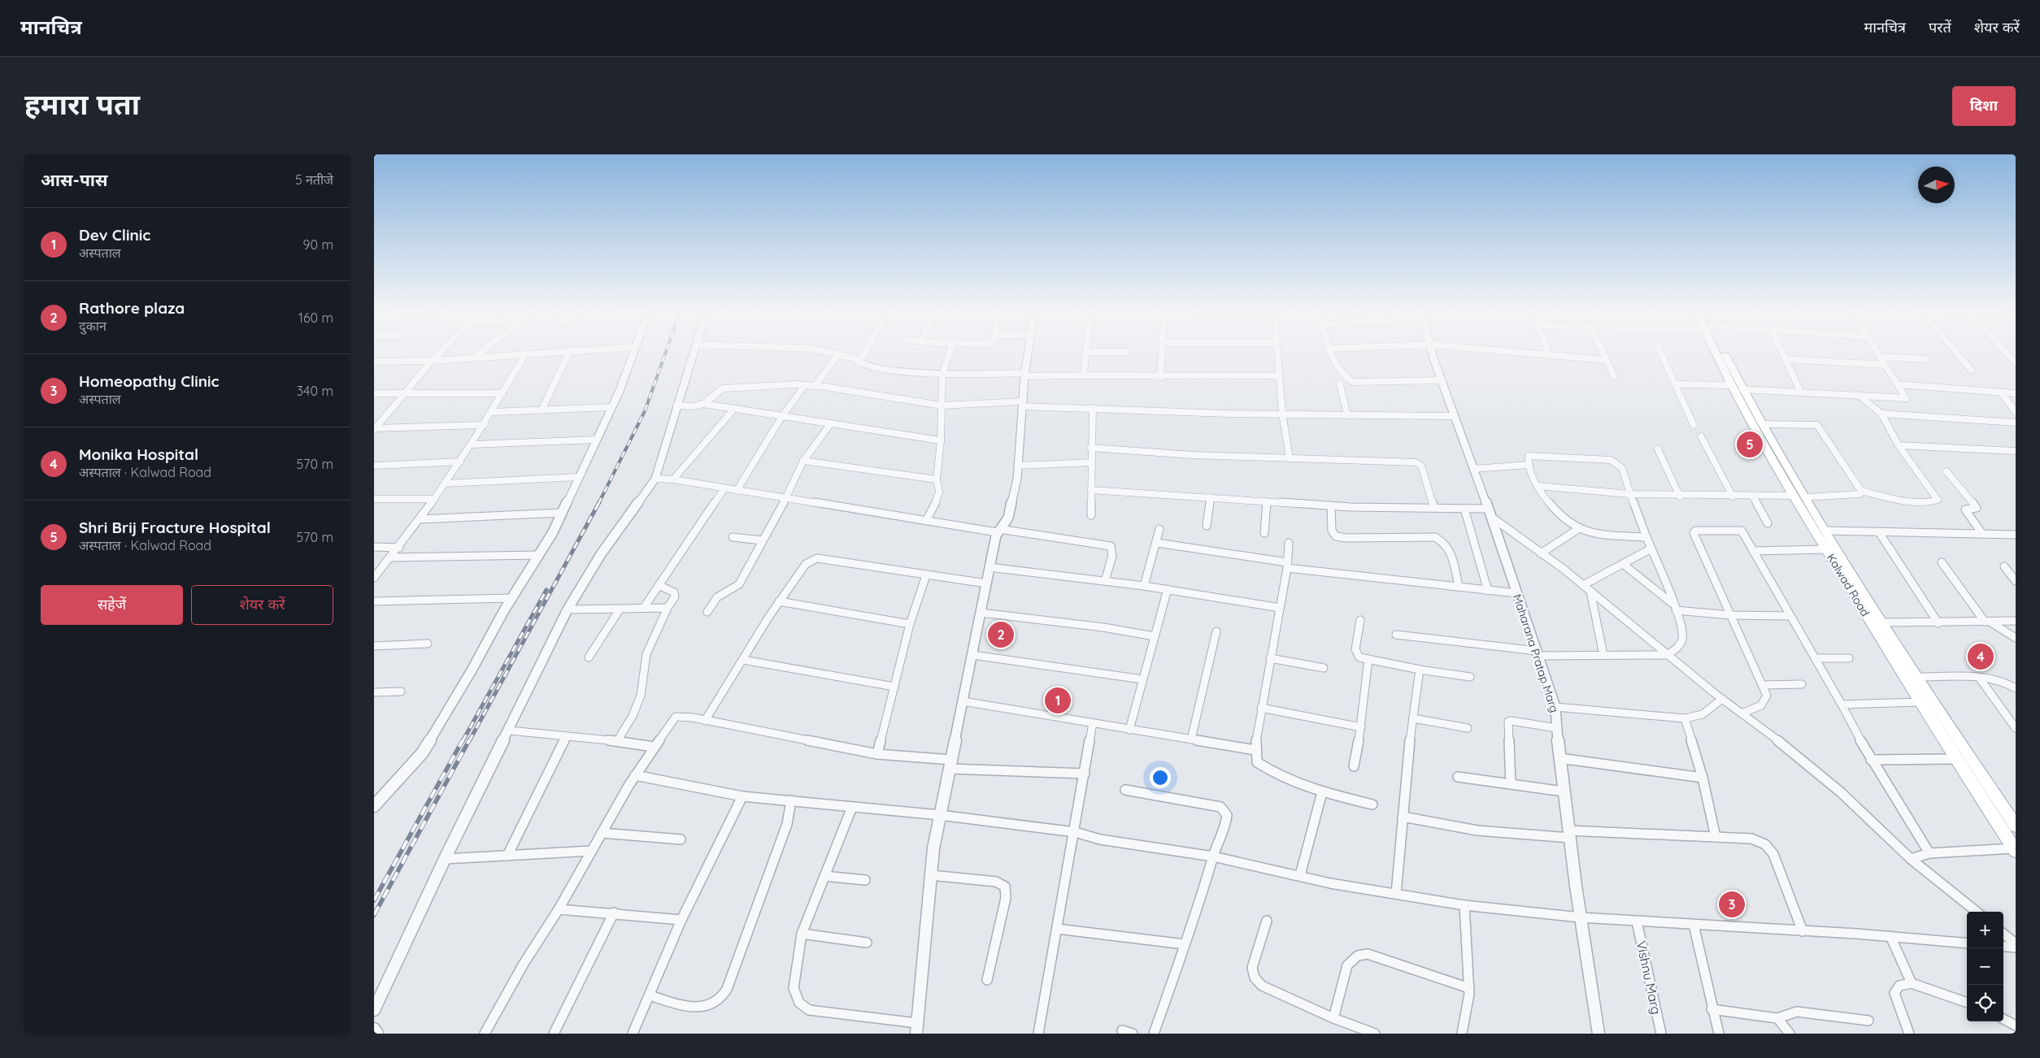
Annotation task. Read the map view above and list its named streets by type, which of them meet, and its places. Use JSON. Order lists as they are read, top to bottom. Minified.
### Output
{"streets":{"main road":["Kalwad Road"],"street":["Maharana Pratap Marg","Vishnu Marg"]},"north":"right","page":{"header":"मानचित्र","nav":["मानचित्र","परतें","शेयर करें"],"title":"हमारा पता","buttons":["दिशा",["सहेजें","शेयर करें"]],"heading":["आस-पास","5 नतीजे"],"list":[{"mark":"1","name":"Dev Clinic","note":"अस्पताल","value":"90 m"},{"mark":"2","name":"Rathore plaza","note":"दुकान","value":"160 m"},{"mark":"3","name":"Homeopathy Clinic","note":"अस्पताल","value":"340 m"},{"mark":"4","name":"Monika Hospital","note":"अस्पताल · Kalwad Road","value":"570 m"},{"mark":"5","name":"Shri Brij Fracture Hospital","note":"अस्पताल · Kalwad Road","value":"570 m"}],"pins":["5","2","4","1","3"],"map_buttons":["+","−"]}}
